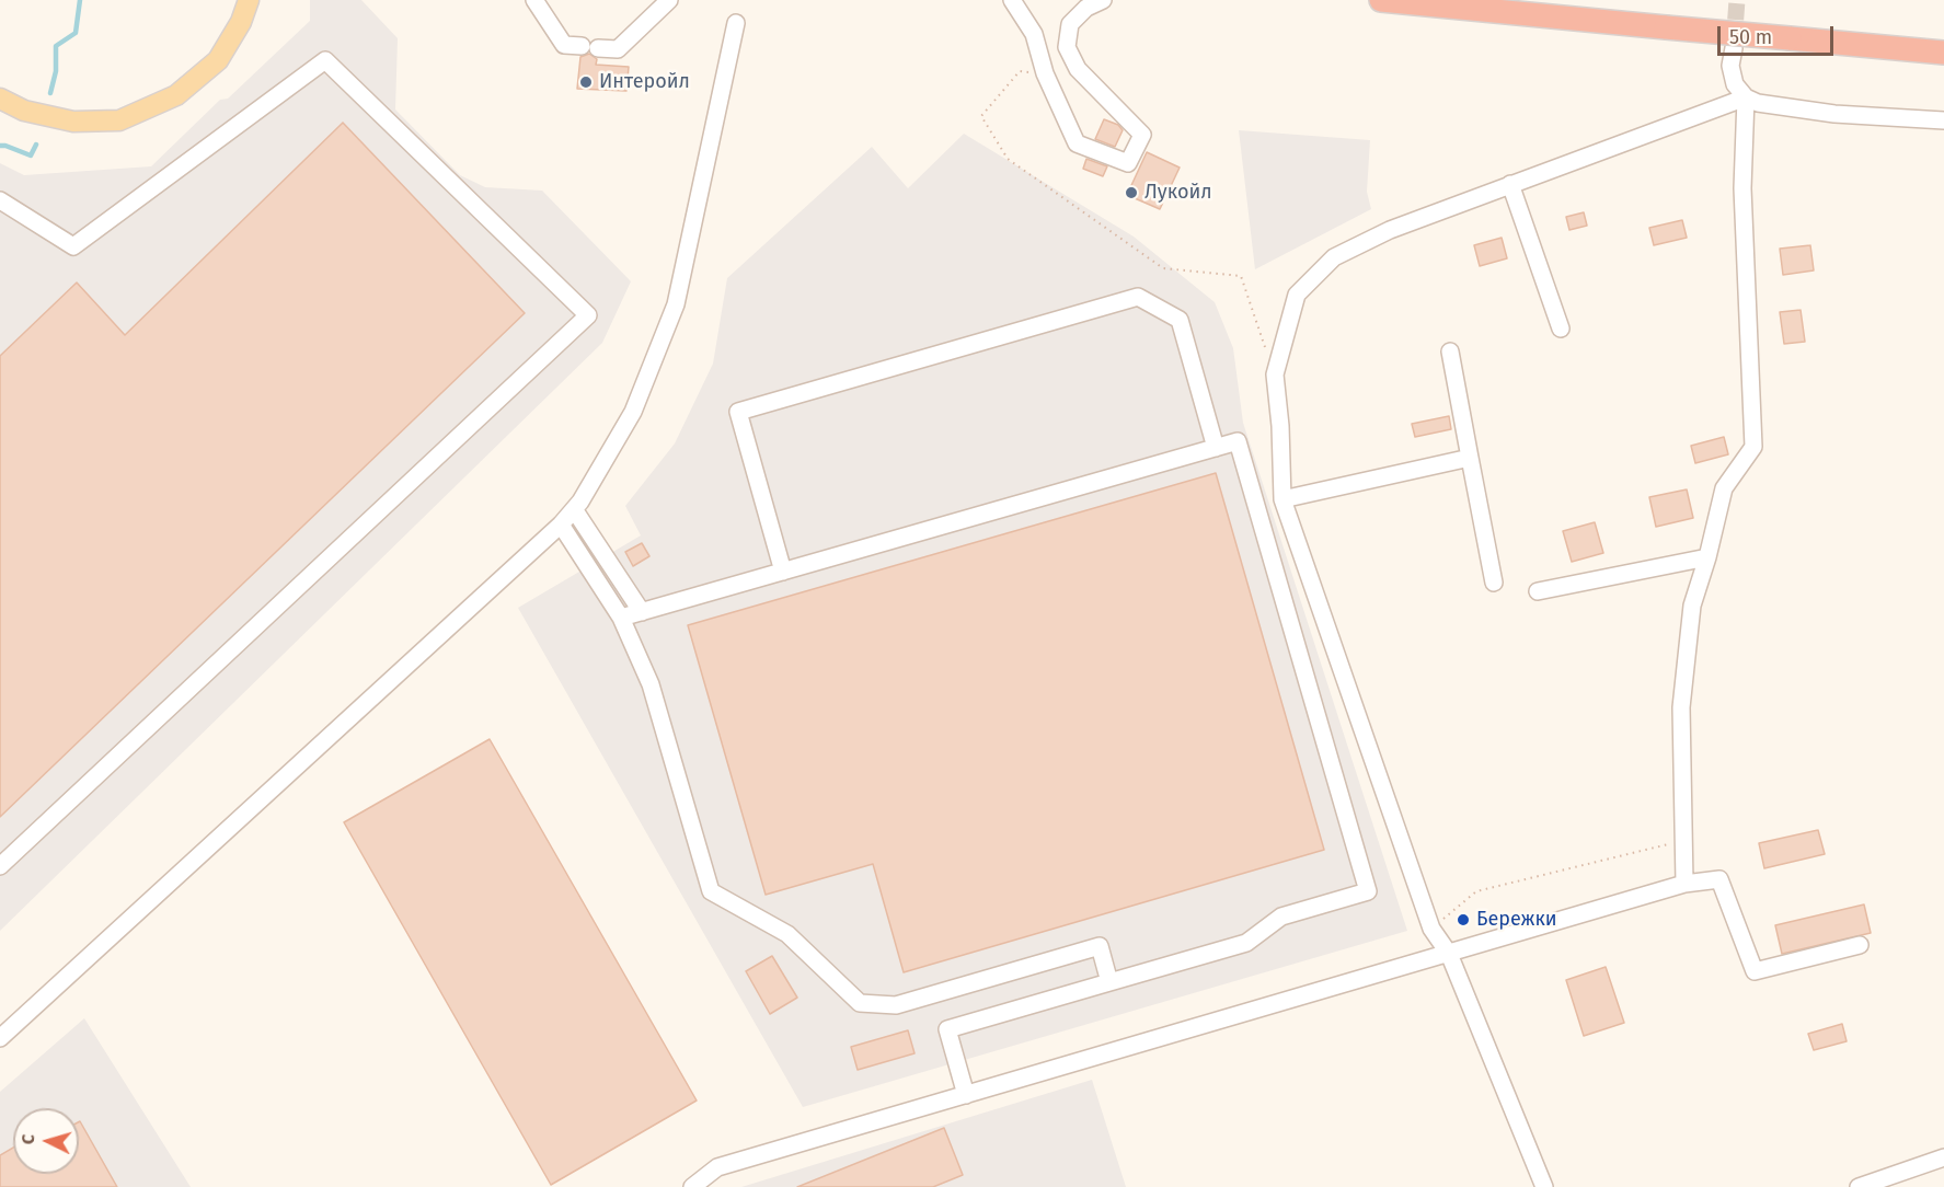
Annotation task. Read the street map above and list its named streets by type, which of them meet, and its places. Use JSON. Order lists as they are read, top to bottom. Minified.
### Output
{"places":["Интеройл","Лукойл","Бережки"],"scale_bar":"50 m","north":"left"}
